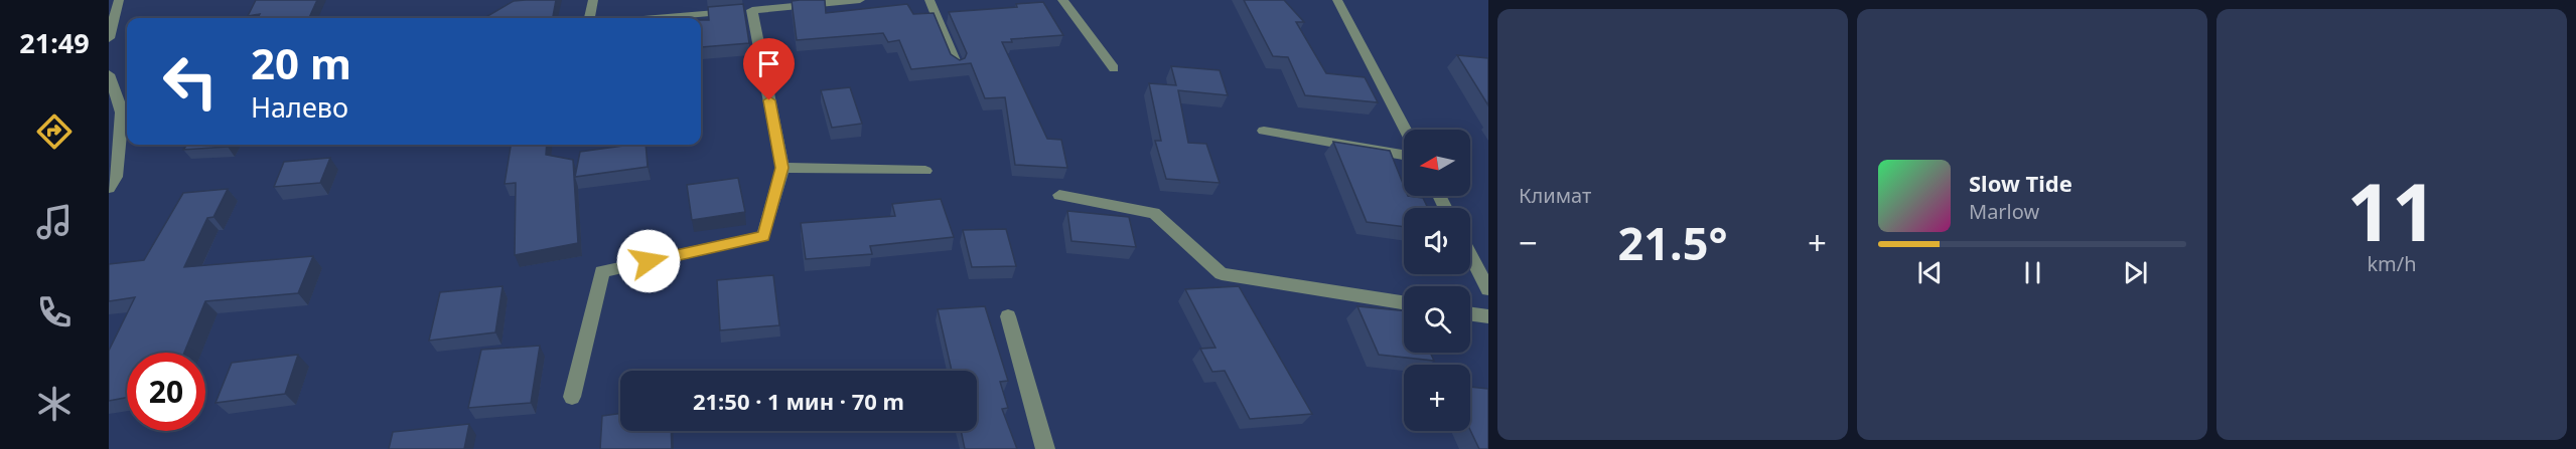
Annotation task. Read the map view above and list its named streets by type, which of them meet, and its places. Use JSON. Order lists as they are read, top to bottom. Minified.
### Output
{"north":"left","page":{"tabs":"21:49","tile":["Климат",["11","km/h"]],"turn":["20 m","Налево"],"map_buttons":"+","song":["Slow Tide","Marlow"],"heat":["−","21.5°","+"],"limit":"20","trip":"21:50 · 1 мин · 70 m"}}
